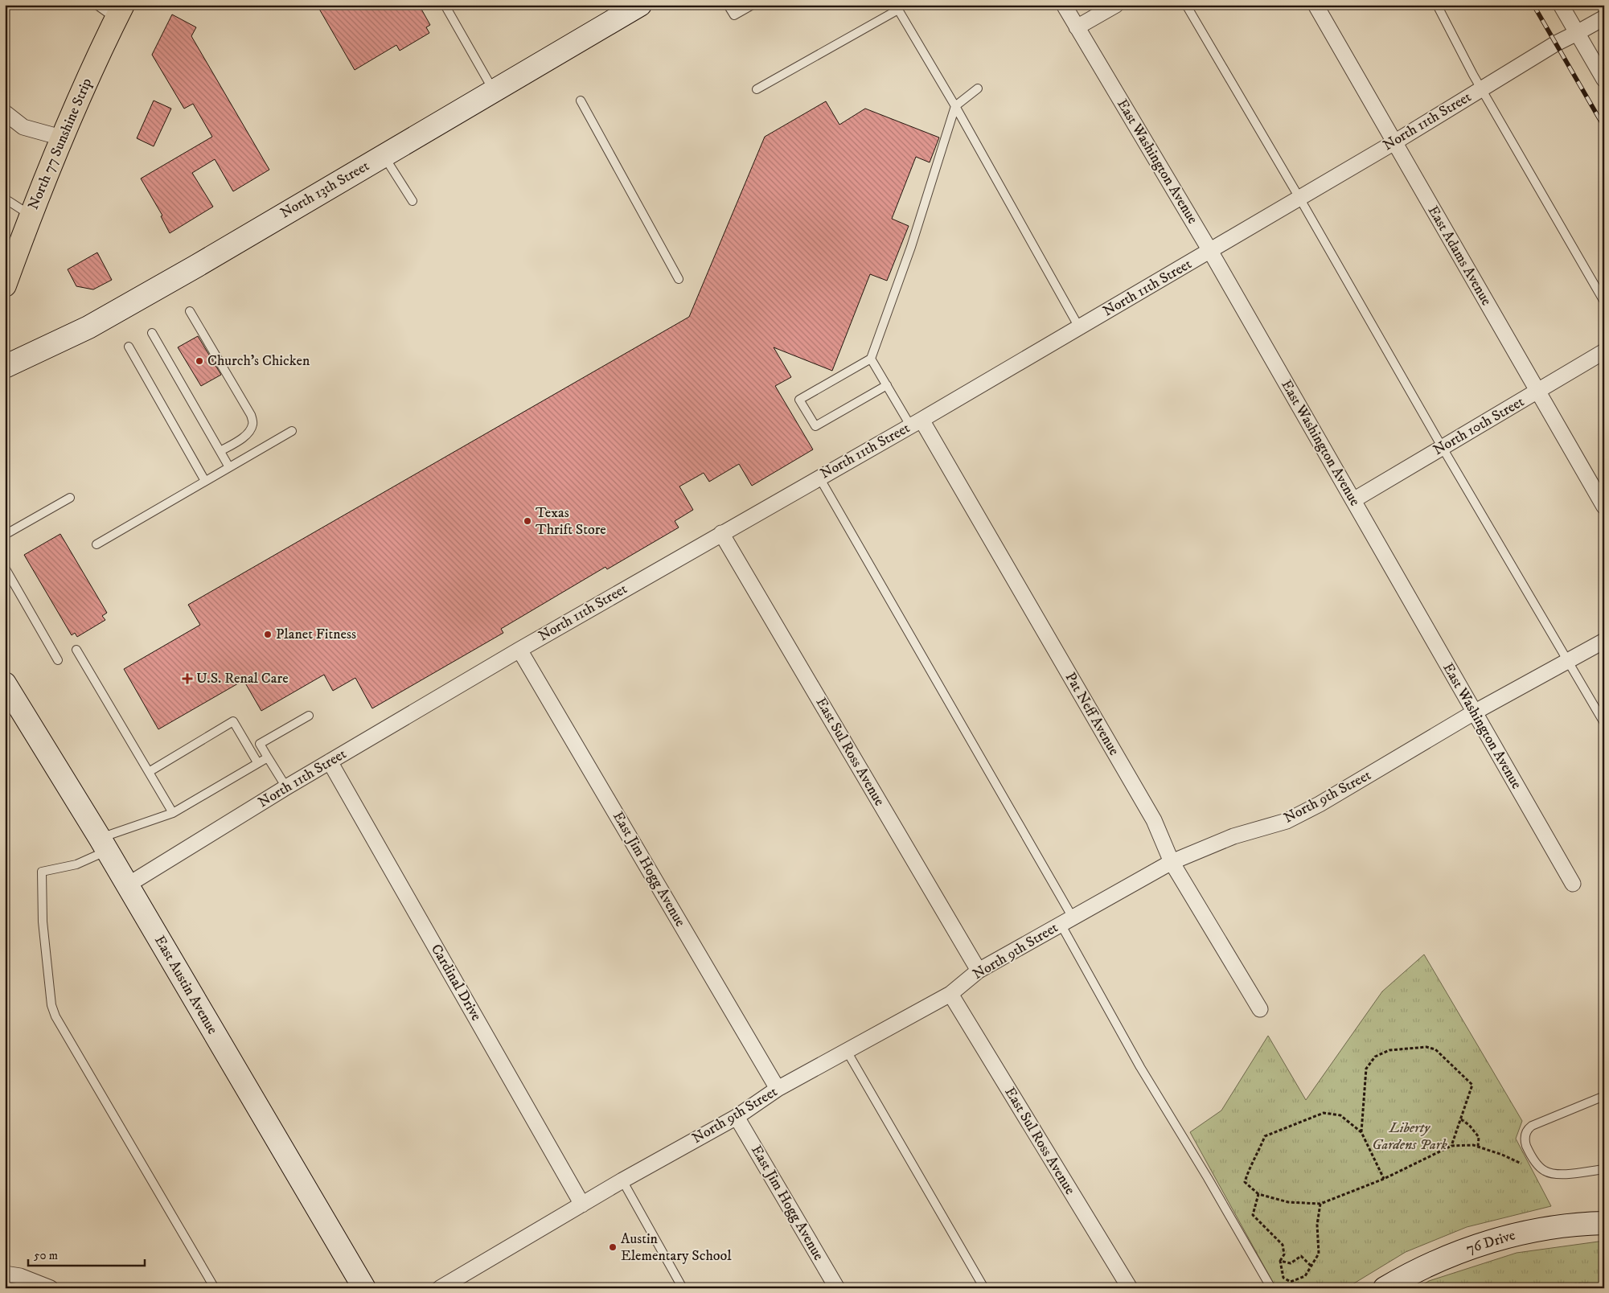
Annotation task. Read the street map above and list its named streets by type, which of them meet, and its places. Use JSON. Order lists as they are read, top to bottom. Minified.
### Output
{"streets":{"main road":["North 77 Sunshine Strip"],"street":["North 11th Street","East Washington Avenue","North 13th Street","East Adams Avenue","North 10th Street","Pat Neff Avenue","East Sul Ross Avenue","North 9th Street","East Jim Hogg Avenue","Cardinal Drive","East Austin Avenue","76 Drive"]},"crossings":[["North 11th Street","East Washington Avenue"],["North 11th Street","East Adams Avenue"],["North 11th Street","Pat Neff Avenue"],["North 11th Street","East Sul Ross Avenue"],["North 11th Street","East Jim Hogg Avenue"],["North 11th Street","Cardinal Drive"],["North 11th Street","East Austin Avenue"],["East Washington Avenue","North 10th Street"],["East Washington Avenue","North 9th Street"],["East Adams Avenue","North 10th Street"],["Pat Neff Avenue","North 9th Street"],["East Sul Ross Avenue","North 9th Street"],["North 9th Street","East Jim Hogg Avenue"],["North 9th Street","Cardinal Drive"]],"parks":["Liberty Gardens Park"],"places":{"other":["Church's Chicken","Texas Thrift Store","Planet Fitness","Austin Elementary School"],"health":["U.S. Renal Care"]},"scale_bar":"50 m"}
